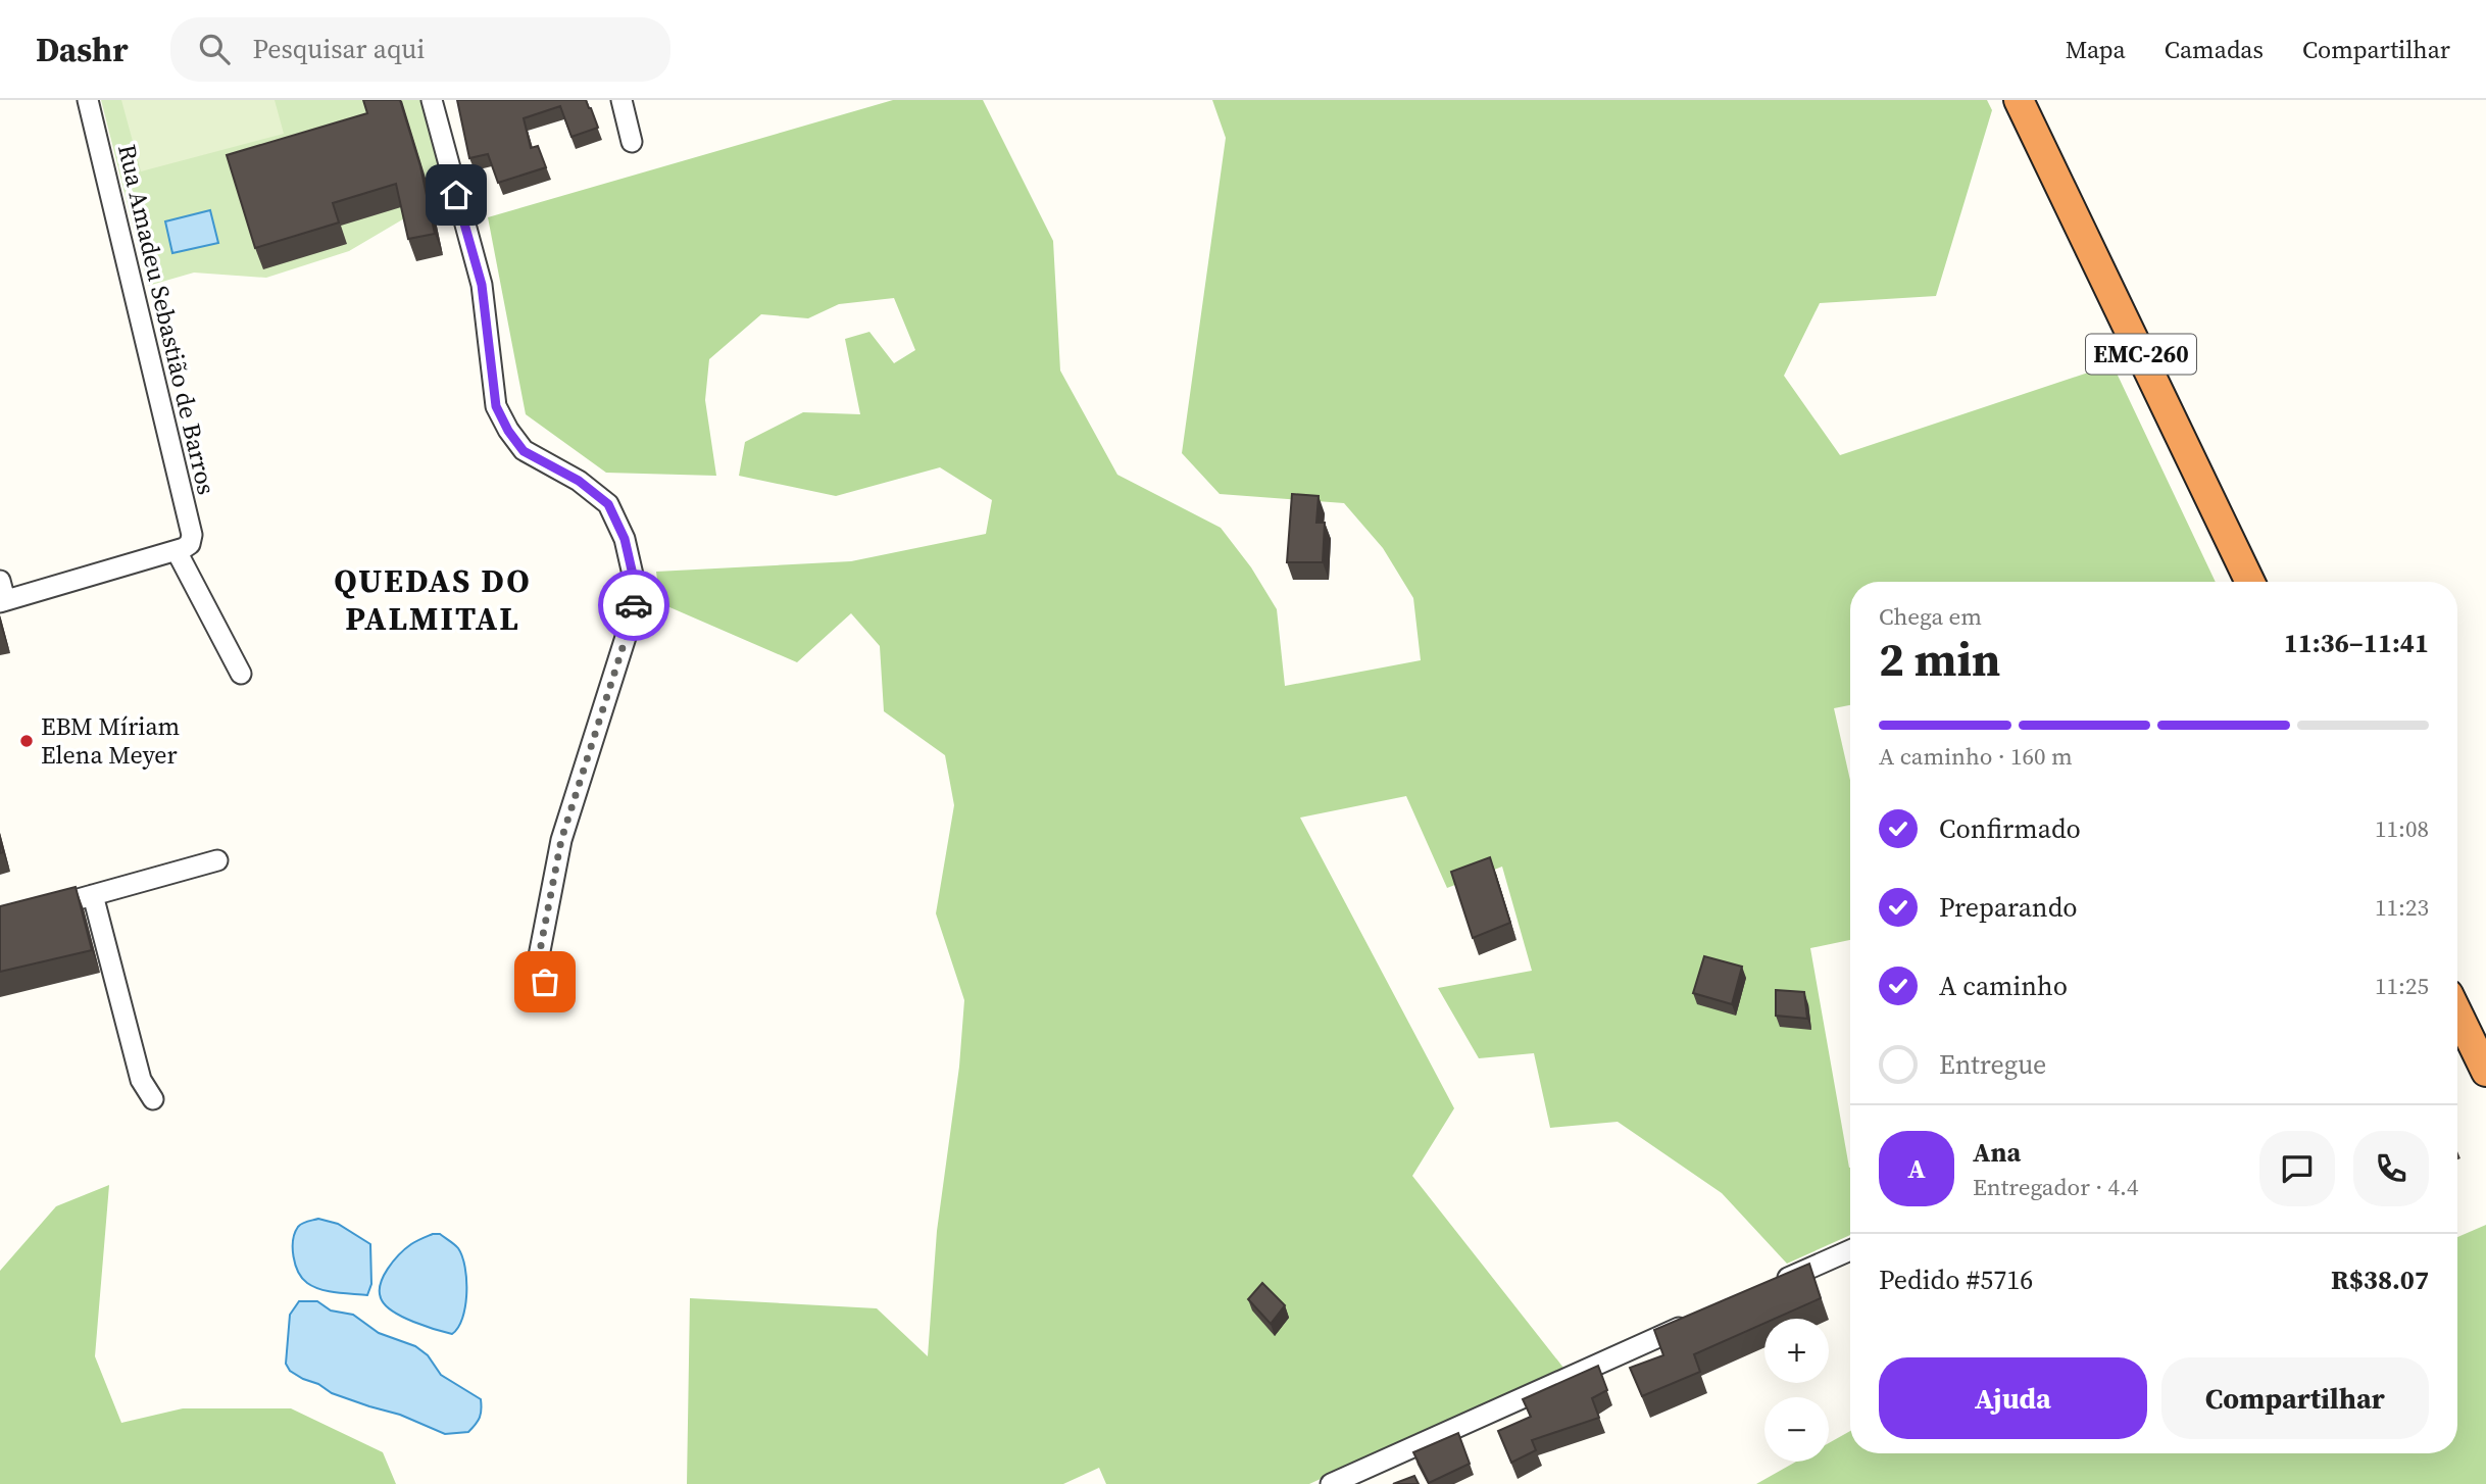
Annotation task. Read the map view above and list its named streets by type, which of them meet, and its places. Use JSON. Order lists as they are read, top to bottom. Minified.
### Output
{"streets":{"highway":["EMC-260"],"street":["Rua Amadeu Sebastião de Barros"]},"districts":["QUEDAS DO PALMITAL"],"places":["EBM Míriam Elena Meyer"],"page":{"header":"Dashr","search":"Pesquisar aqui","nav":["Mapa","Camadas","Compartilhar"],"heading":["2 min","Chega em","11:36–11:41"],"panel":["Ana","Entregador · 4.4","Pedido #5716","R$38.07"],"bar":"A caminho · 160 m","list":[["Confirmado","11:08"],["Preparando","11:23"],["A caminho","11:25"],"Entregue"],"round":"A","map_buttons":["+","−"],"buttons":["Ajuda","Compartilhar"]}}
